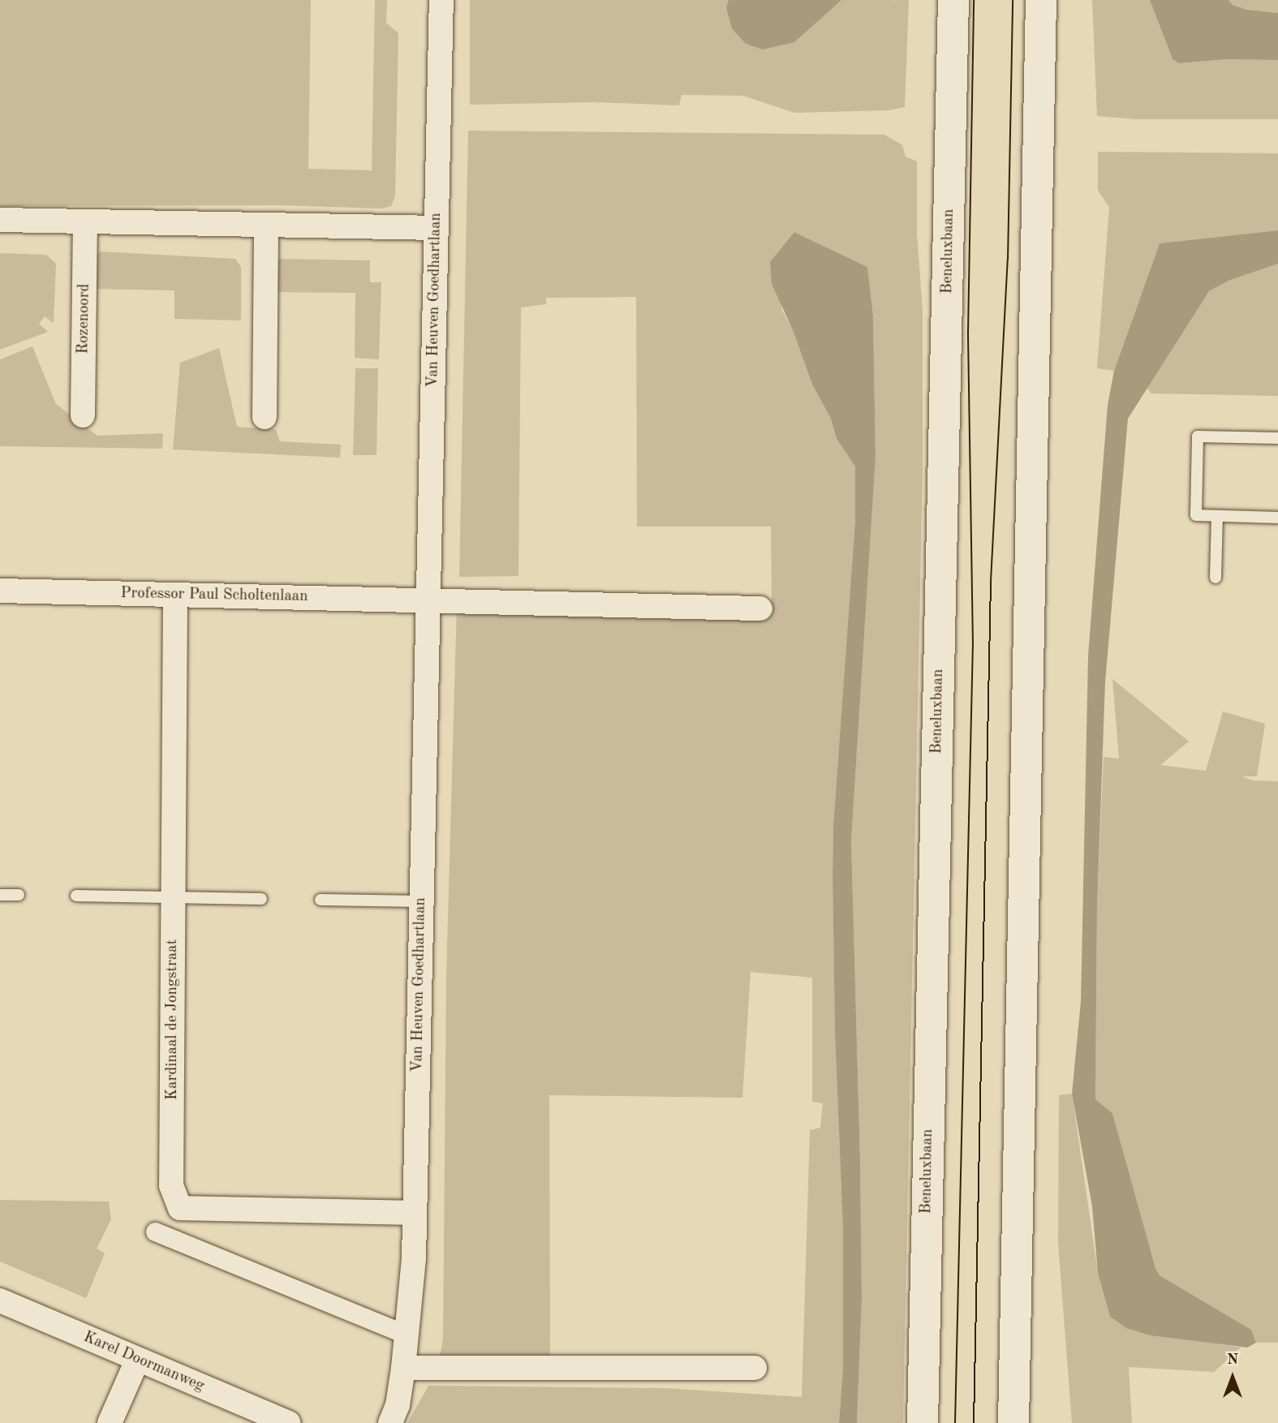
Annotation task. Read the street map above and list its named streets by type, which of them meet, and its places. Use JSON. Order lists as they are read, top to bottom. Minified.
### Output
{"streets":{"main road":["Beneluxbaan"],"street":["Van Heuven Goedhartlaan","Rozenoord","Professor Paul Scholtenlaan","Kardinaal de Jongstraat","Karel Doormanweg"]},"crossings":[["Van Heuven Goedhartlaan","Professor Paul Scholtenlaan"],["Van Heuven Goedhartlaan","Kardinaal de Jongstraat"],["Professor Paul Scholtenlaan","Kardinaal de Jongstraat"]],"north":"top"}
